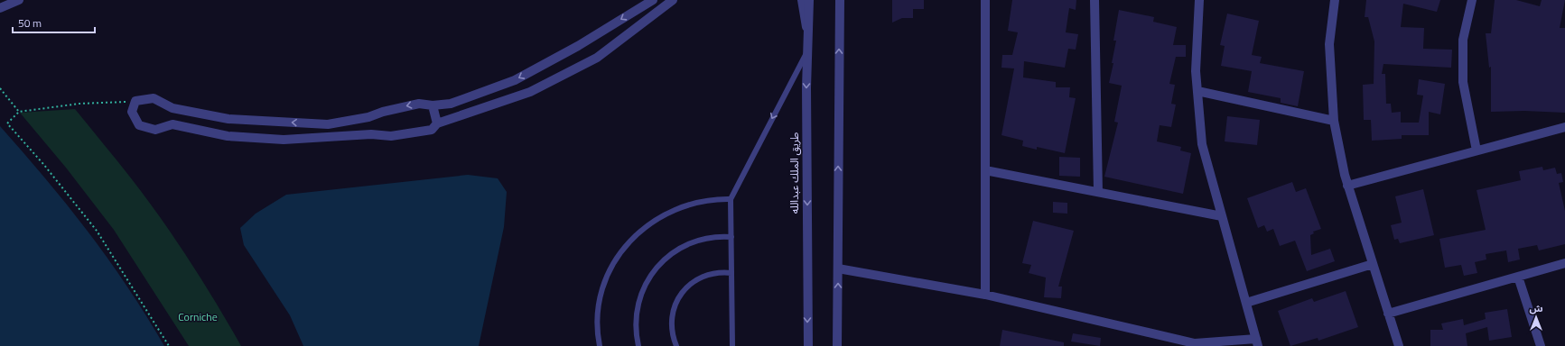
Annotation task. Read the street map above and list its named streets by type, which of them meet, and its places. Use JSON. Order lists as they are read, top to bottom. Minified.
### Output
{"streets":{"street":["طريق الملك عبدالله"]},"parks":["Corniche"],"scale_bar":"50 m","north":"top"}
